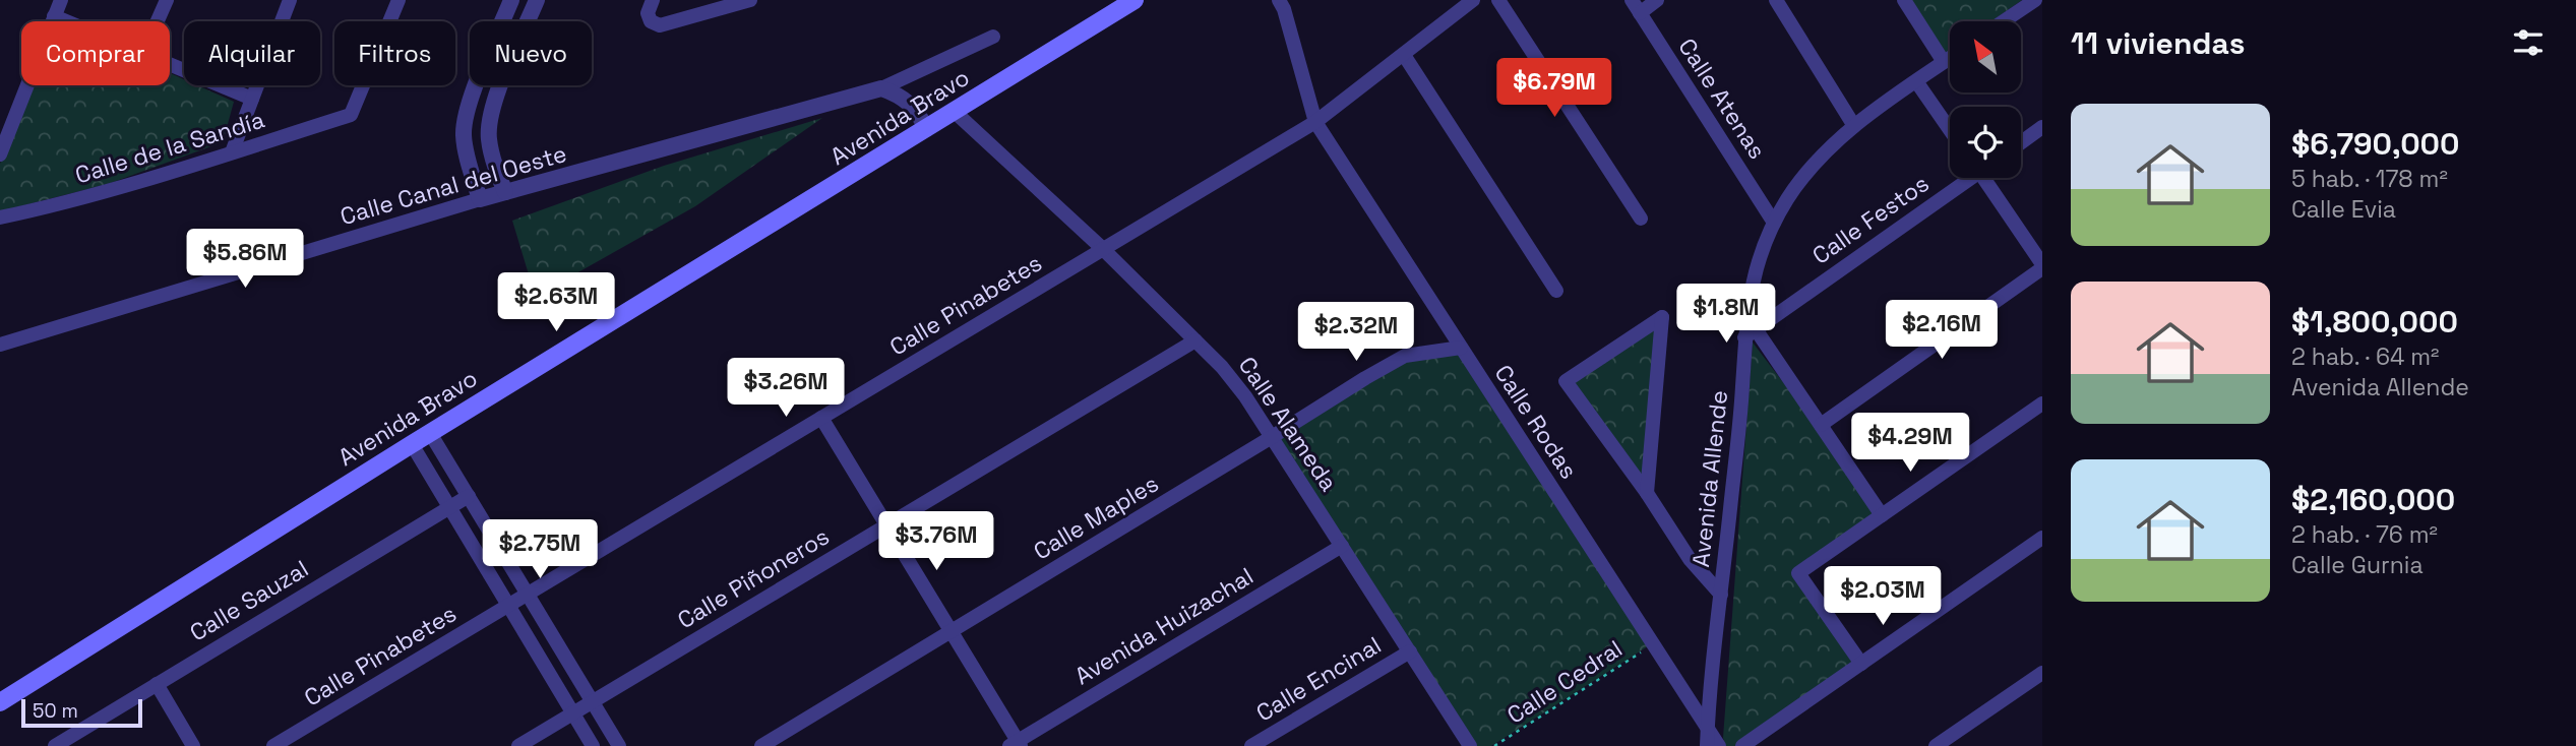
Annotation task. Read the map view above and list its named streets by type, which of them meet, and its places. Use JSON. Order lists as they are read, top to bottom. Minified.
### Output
{"streets":{"main road":["Avenida Bravo"],"street":["Calle Atenas","Calle de la Sandía","Calle Canal del Oeste","Calle Festos","Calle Pinabetes","Calle Rodas","Calle Alameda","Avenida Allende","Calle Maples","Calle Piñoneros","Calle Sauzal","Avenida Huizachal","Calle Encinal"],"path":["Calle Cedral"]},"crossings":[["Calle Atenas","Avenida Allende"],["Avenida Bravo","Calle Alameda"],["Calle Festos","Avenida Allende"],["Calle Pinabetes","Calle Rodas"],["Calle Pinabetes","Calle Alameda"],["Calle Rodas","Avenida Allende"],["Calle Rodas","Calle Maples"],["Calle Rodas","Calle Cedral"],["Calle Alameda","Calle Maples"],["Calle Alameda","Calle Piñoneros"],["Calle Alameda","Avenida Huizachal"],["Calle Alameda","Calle Encinal"]],"scale_bar":"50 m","north":"top left","page":{"heading":"11 viviendas","chip":["Comprar","Alquilar","Filtros","Nuevo"],"price":["$6.79M","$5.86M","$2.63M","$1.8M","$2.16M","$2.32M","$3.26M","$4.29M","$3.76M","$2.75M","$2.03M"],"list":[{"name":"$6,790,000","note":"5 hab. · 178 m² · Calle Evia"},{"name":"$1,800,000","note":"2 hab. · 64 m² · Avenida Allende"},{"name":"$2,160,000","note":"2 hab. · 76 m² · Calle Gurnia"}],"scale":"50 m"}}
